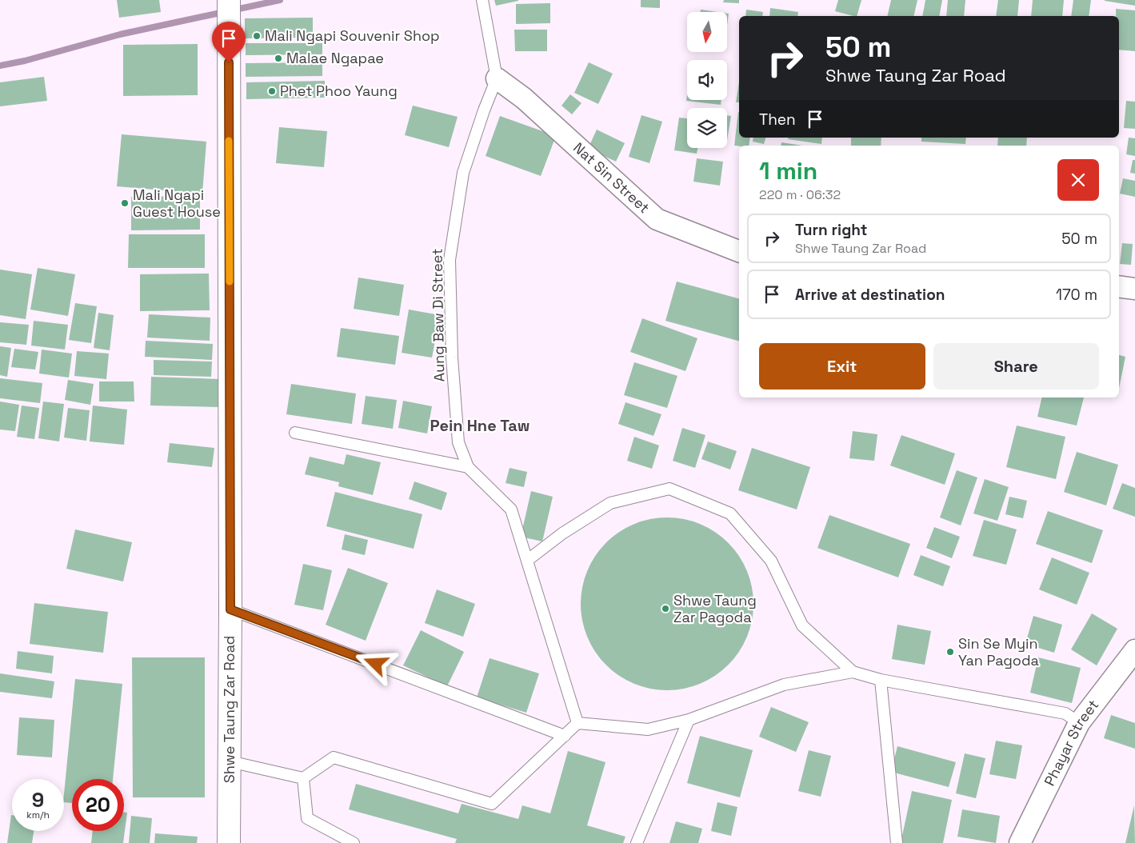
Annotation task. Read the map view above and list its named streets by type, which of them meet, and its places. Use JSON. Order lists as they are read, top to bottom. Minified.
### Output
{"streets":{"street":["Nat Sin Street","Shwe Taung Zar Road","Phayar Street"],"lane":["Aung Baw Di Street"]},"crossings":[["Nat Sin Street","Aung Baw Di Street"]],"districts":["Pein Hne Taw"],"places":["Mali Ngapi Souvenir Shop","Malae Ngapae","Phet Phoo Yaung","Mali Ngapi Guest House","Shwe Taung Zar Pagoda","Sin Se Myin Yan Pagoda"],"north":"bottom","page":{"turn":["50 m","Shwe Taung Zar Road"],"then":"Then","heading":["1 min","220 m · 06:32"],"list":[{"name":"Turn right","note":"Shwe Taung Zar Road","value":"50 m"},{"name":"Arrive at destination","value":"170 m"}],"buttons":["Exit","Share"],"speed":"9 km/h","limit":"20"}}
